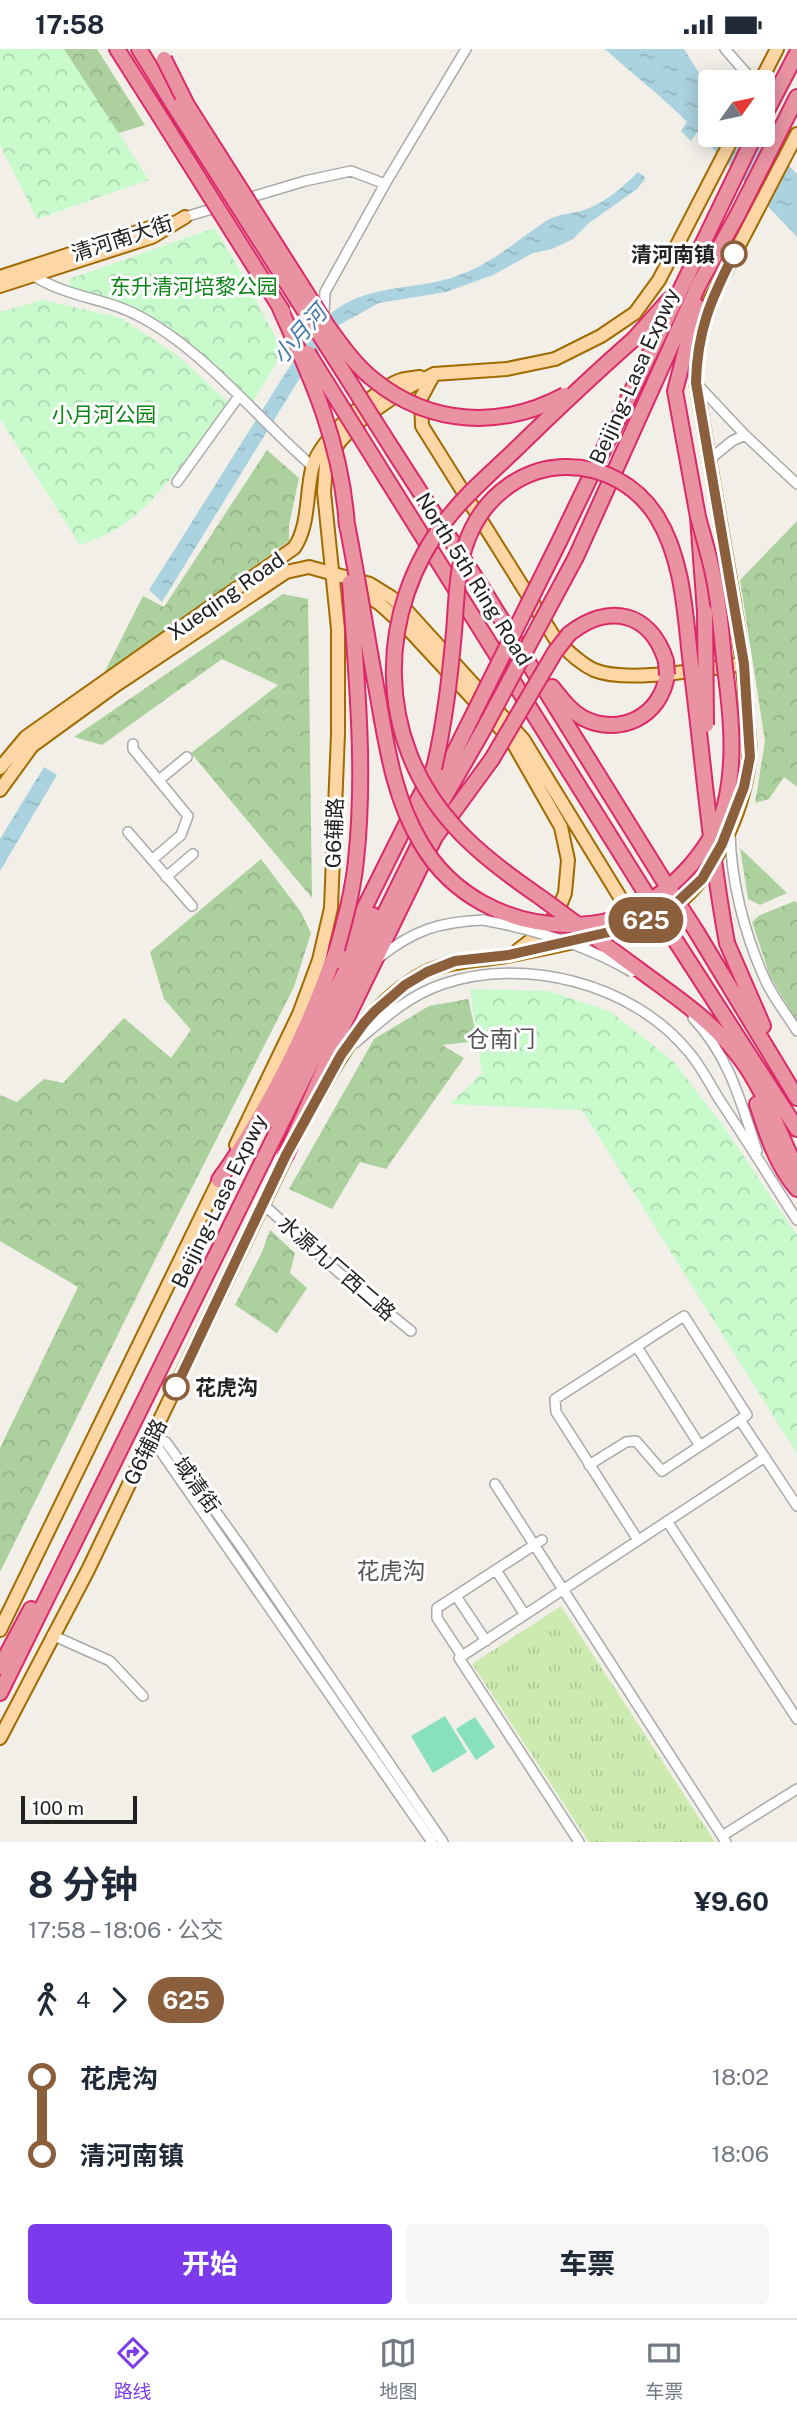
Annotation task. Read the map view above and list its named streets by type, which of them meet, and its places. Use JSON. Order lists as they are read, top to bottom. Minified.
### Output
{"streets":{"highway":["Beijing-Lasa Expwy","North 5th Ring Road"],"main road":["清河南大街","Xueqing Road","G6辅路"],"street":["水源九厂西二路","域清街"]},"crossings":[["Beijing-Lasa Expwy","G6辅路"],["Xueqing Road","G6辅路"],["G6辅路","水源九厂西二路"],["G6辅路","域清街"]],"districts":["仓南门","花虎沟"],"water":["小月河"],"parks":["东升清河培黎公园","小月河公园"],"places":["清河南镇","花虎沟"],"lines":["bus line 625"],"scale_bar":"100 m","north":"top right","page":{"status":"17:58","on_map":"625","scale":"100 m","heading":["8 分钟","17:58 – 18:06 · 公交","¥9.60"],"legs":["4","625"],"list":[{"name":"花虎沟","value":"18:02"},{"name":"清河南镇","value":"18:06"}],"buttons":["开始","车票"],"tabs":["路线","地图","车票"]}}
